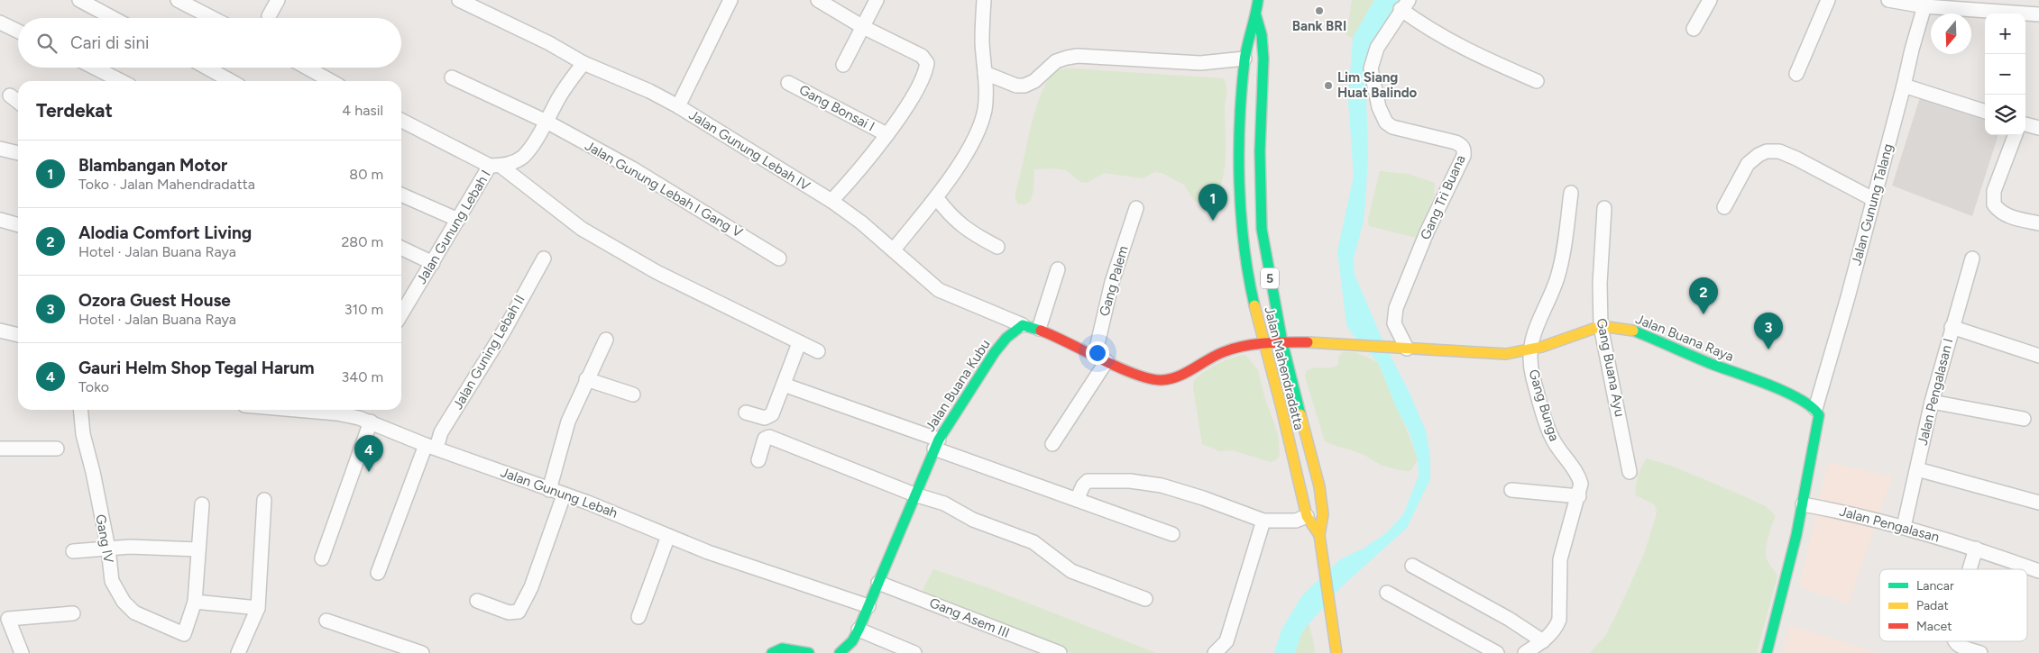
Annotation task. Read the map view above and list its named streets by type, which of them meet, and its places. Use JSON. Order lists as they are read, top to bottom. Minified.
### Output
{"streets":{"main road":["5","Jalan Buana Raya","Jalan Mahendradatta","Jalan Buana Kubu"],"street":["Gang Bonsai I","Jalan Gunung Lebah IV","Jalan Gunung Lebah I Gang V","Gang Tri Buana","Jalan Gunung Talang","Jalan Gunung Lebah I","Gang Palem","Jalan Guning Lebah II","Gang Buana Ayu","Jalan Pengalasan I","Gang Bunga","Jalan Gunung Lebah","Jalan Pengalasan","Gang IV","Gang Asem III"]},"crossings":[["Jalan Gunung Lebah IV","Jalan Gunung Lebah I"],["Jalan Gunung Lebah IV","Jalan Buana Kubu"],["Jalan Gunung Lebah I Gang V","Jalan Gunung Lebah I"],["Gang Tri Buana","Jalan Buana Raya"],["Jalan Gunung Talang","Jalan Buana Raya"],["Jalan Buana Raya","Gang Buana Ayu"],["Jalan Buana Raya","Jalan Mahendradatta"],["Jalan Buana Raya","Gang Bunga"],["Jalan Guning Lebah II","Jalan Gunung Lebah"],["Jalan Buana Kubu","Jalan Gunung Lebah"],["Jalan Buana Kubu","Gang Asem III"],["Jalan Pengalasan I","Jalan Pengalasan"]],"places":["Bank BRI","Lim Siang Huat Balindo"],"legend":["Lancar","Padat","Macet"],"north":"bottom","page":{"map_buttons":["+","−"],"search":"Cari di sini","heading":["Terdekat","4 hasil"],"list":[{"mark":"1","name":"Blambangan Motor","note":"Toko · Jalan Mahendradatta","value":"80 m"},{"mark":"2","name":"Alodia Comfort Living","note":"Hotel · Jalan Buana Raya","value":"280 m"},{"mark":"3","name":"Ozora Guest House","note":"Hotel · Jalan Buana Raya","value":"310 m"},{"mark":"4","name":"Gauri Helm Shop Tegal Harum","note":"Toko","value":"340 m"}],"pins":["1","2","3","4"]}}
